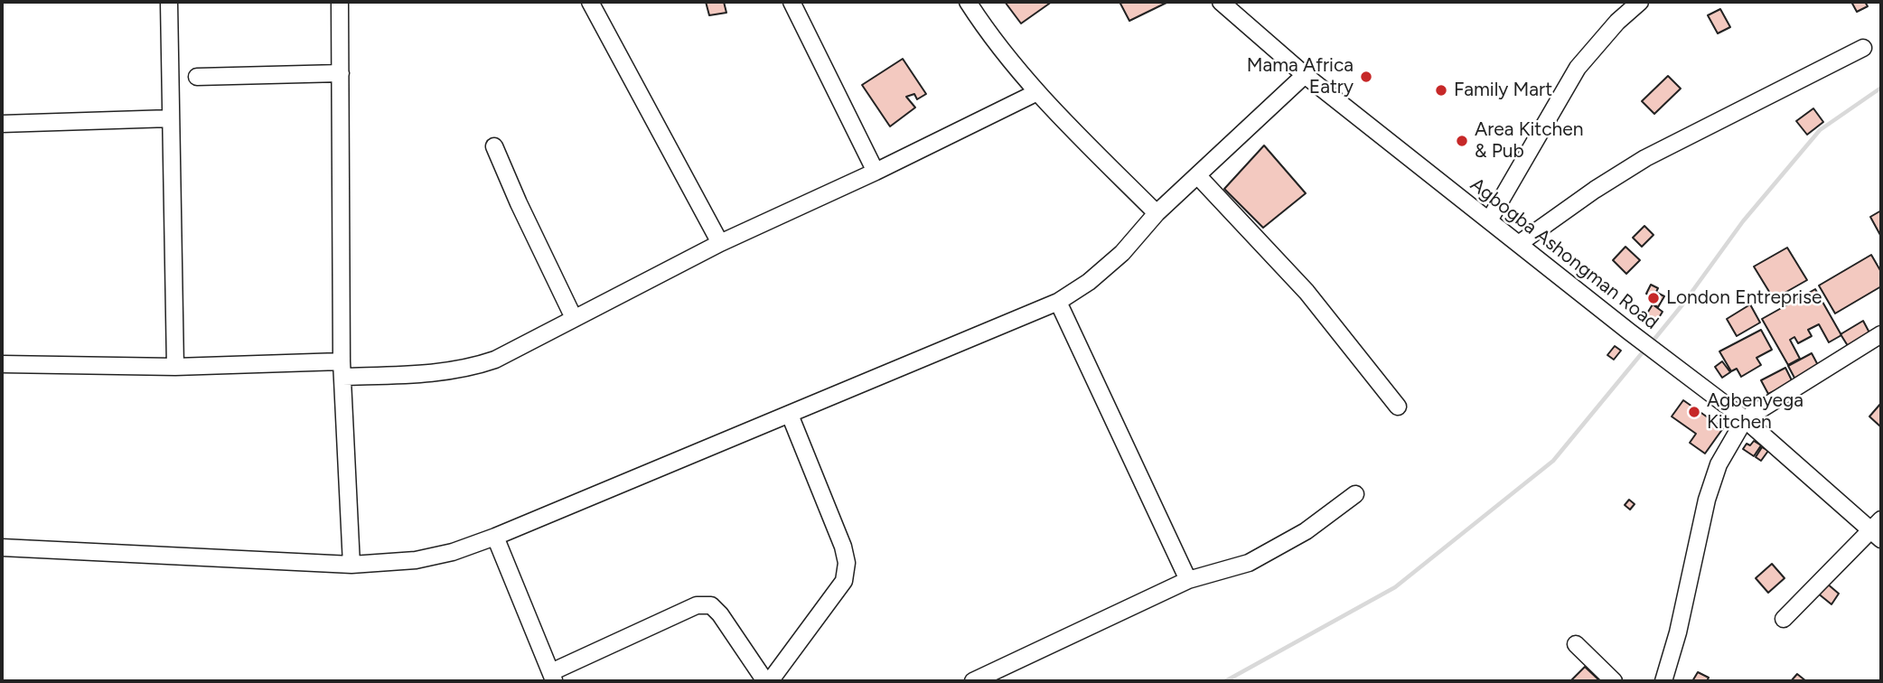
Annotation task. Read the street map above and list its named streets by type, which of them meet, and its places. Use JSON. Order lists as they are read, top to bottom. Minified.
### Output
{"streets":{"street":["Agbogba Ashongman Road"]},"places":["Mama Africa Eatry","Family Mart","Area Kitchen & Pub","London Entreprise","Agbenyega Kitchen"]}
